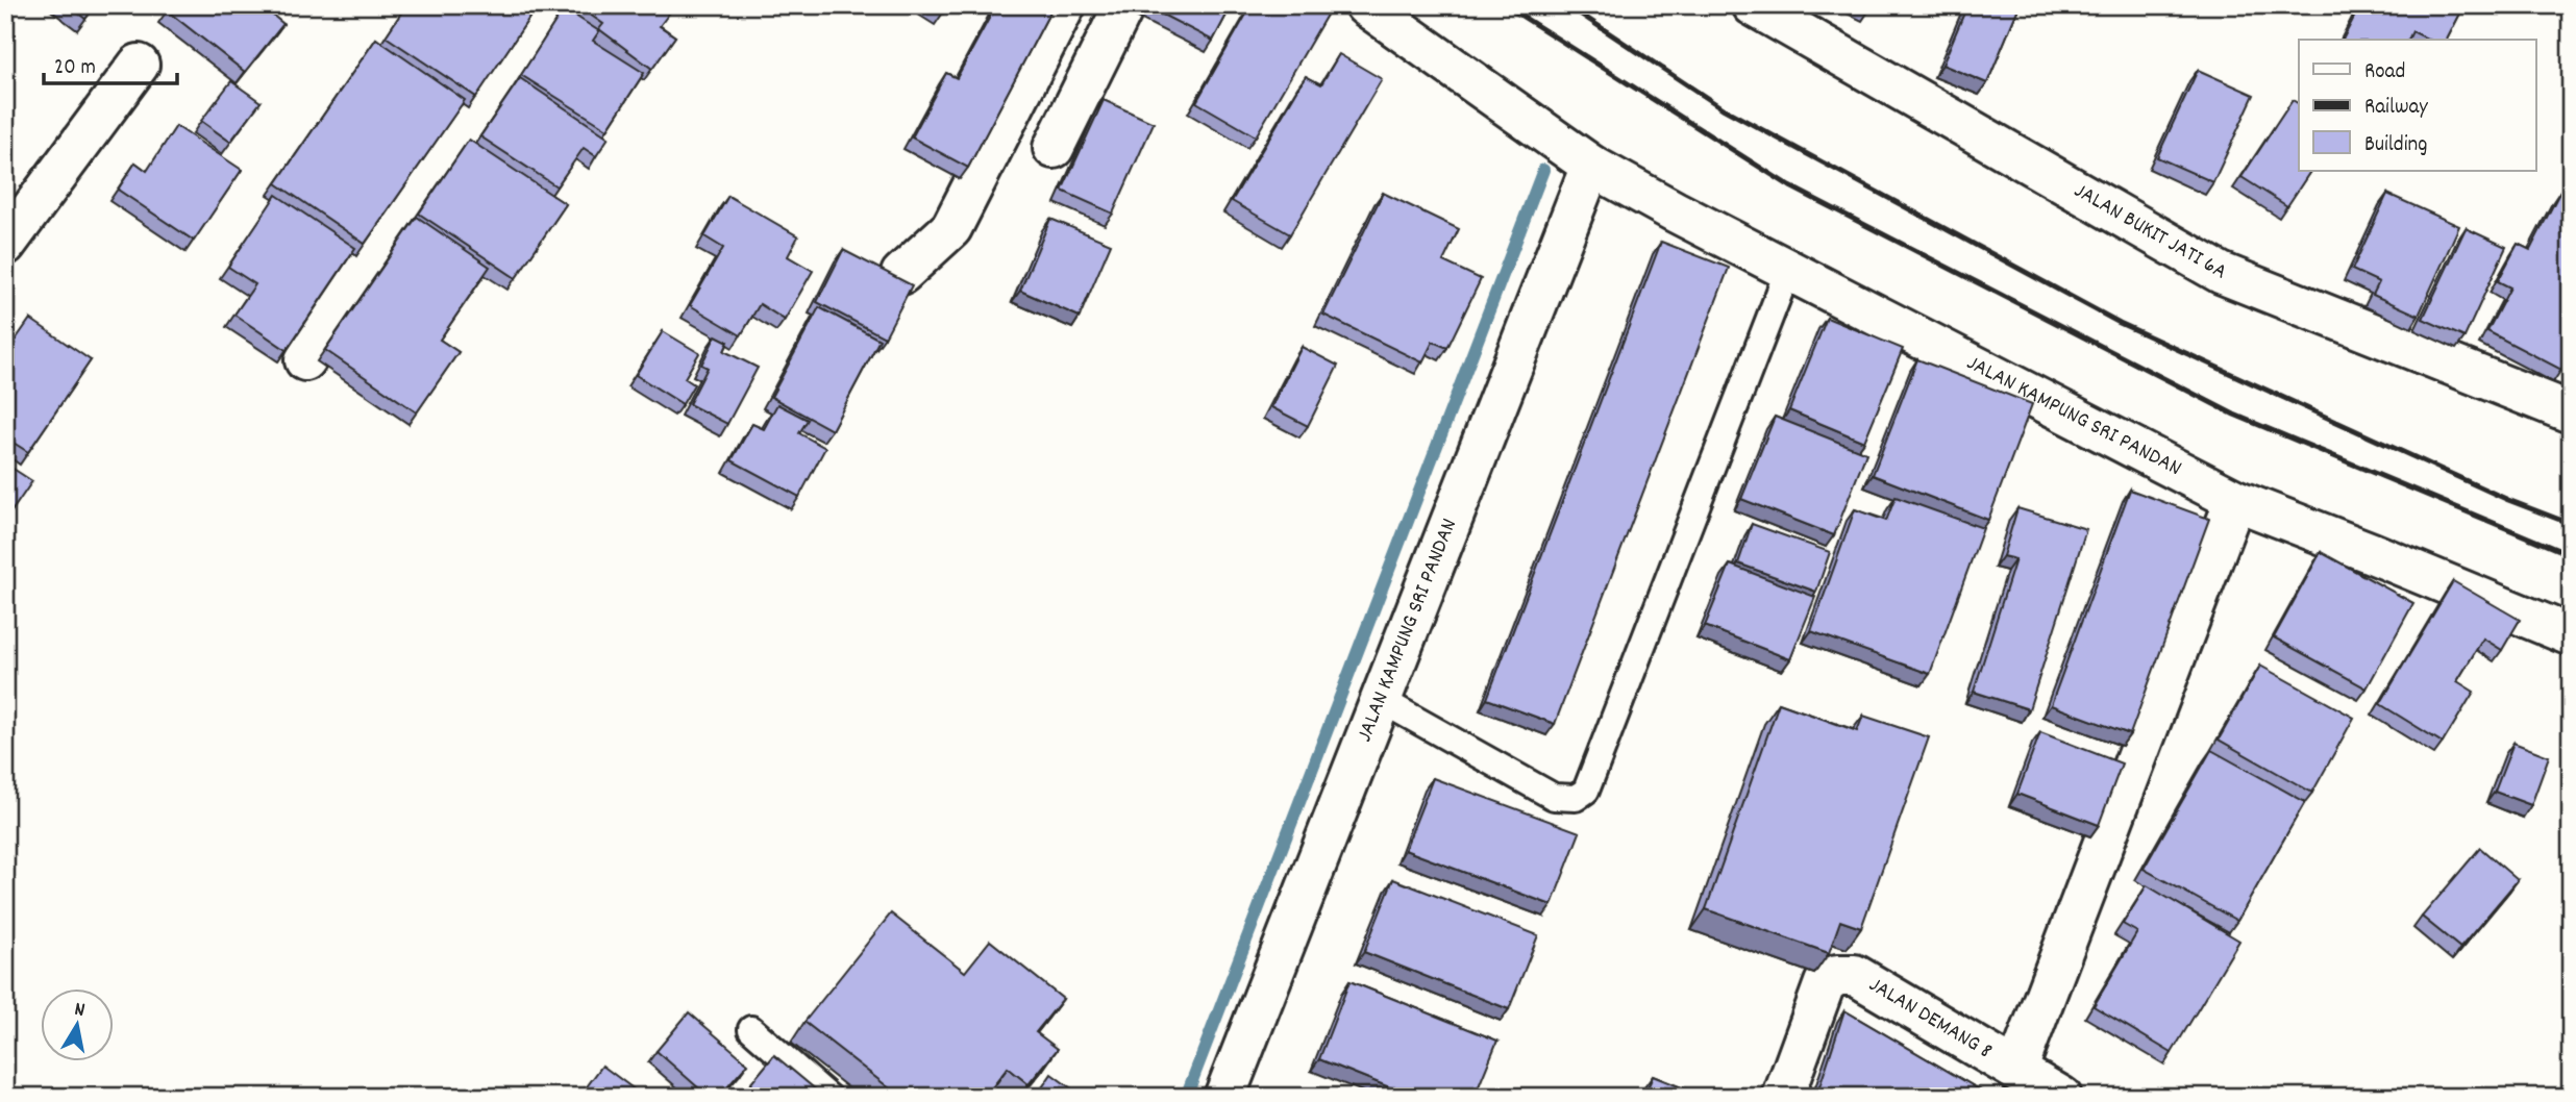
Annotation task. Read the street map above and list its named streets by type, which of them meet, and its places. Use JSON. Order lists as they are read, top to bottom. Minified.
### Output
{"streets":{"street":["JALAN BUKIT JATI 6A","JALAN KAMPUNG SRI PANDAN","JALAN DEMANG 8"]},"legend":["Road","Railway","Building"],"scale_bar":"20 m","north":"top"}
